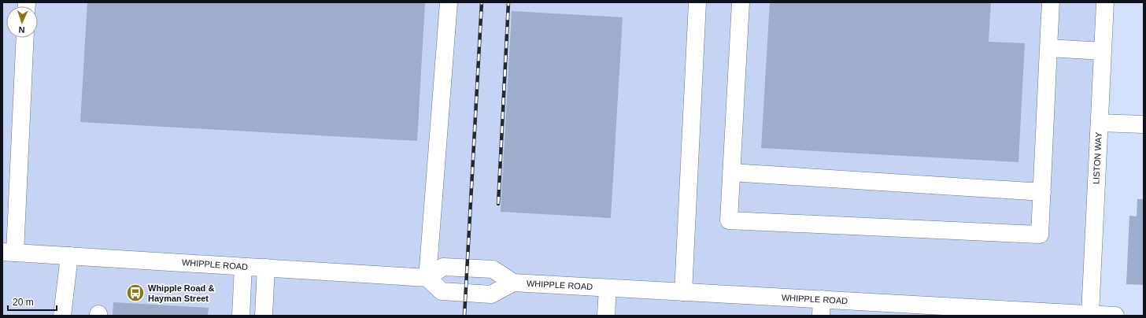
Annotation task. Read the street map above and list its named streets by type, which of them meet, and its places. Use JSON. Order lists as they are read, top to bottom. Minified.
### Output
{"streets":{"main road":["LISTON WAY","WHIPPLE ROAD"]},"crossings":[["LISTON WAY","WHIPPLE ROAD"]],"places":{"bus stop":["Whipple Road & Hayman Street"]},"scale_bar":"20 m","north":"bottom"}
